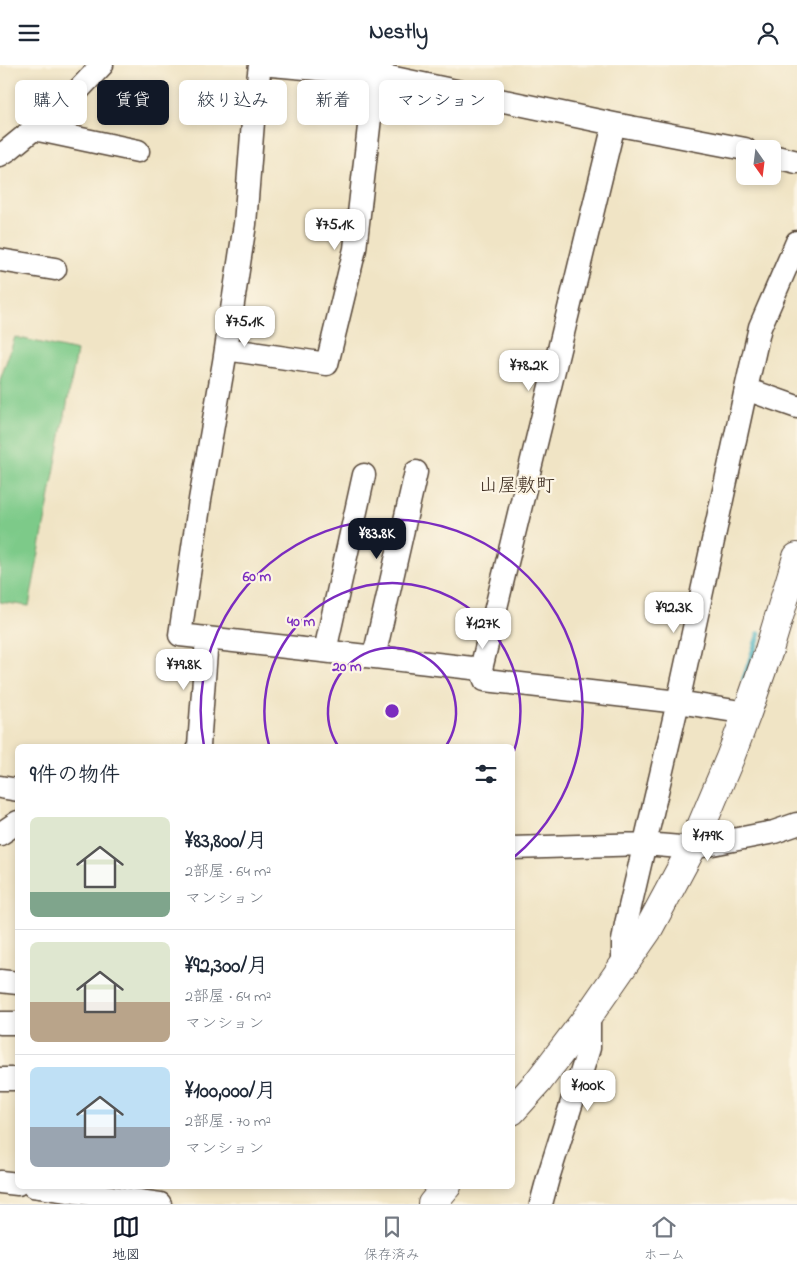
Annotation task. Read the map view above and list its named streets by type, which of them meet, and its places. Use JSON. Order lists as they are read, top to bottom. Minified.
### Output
{"districts":["山屋敷町"],"north":"bottom","page":{"header":"Nestly","chip":["購入","賃貸","絞り込み","新着","マンション"],"price":["¥75.1K","¥75.1K","¥78.2K","¥83.8K","¥92.3K","¥127K","¥79.8K","¥179K","¥100K"],"heading":"9件の物件","list":[{"name":"¥83,800/月","note":"2部屋 · 64 m² · マンション"},{"name":"¥92,300/月","note":"2部屋 · 64 m² · マンション"},{"name":"¥100,000/月","note":"2部屋 · 70 m² · マンション"}],"tabs":["地図","保存済み","ホーム"]},"rings":["60 m","40 m","20 m"]}
